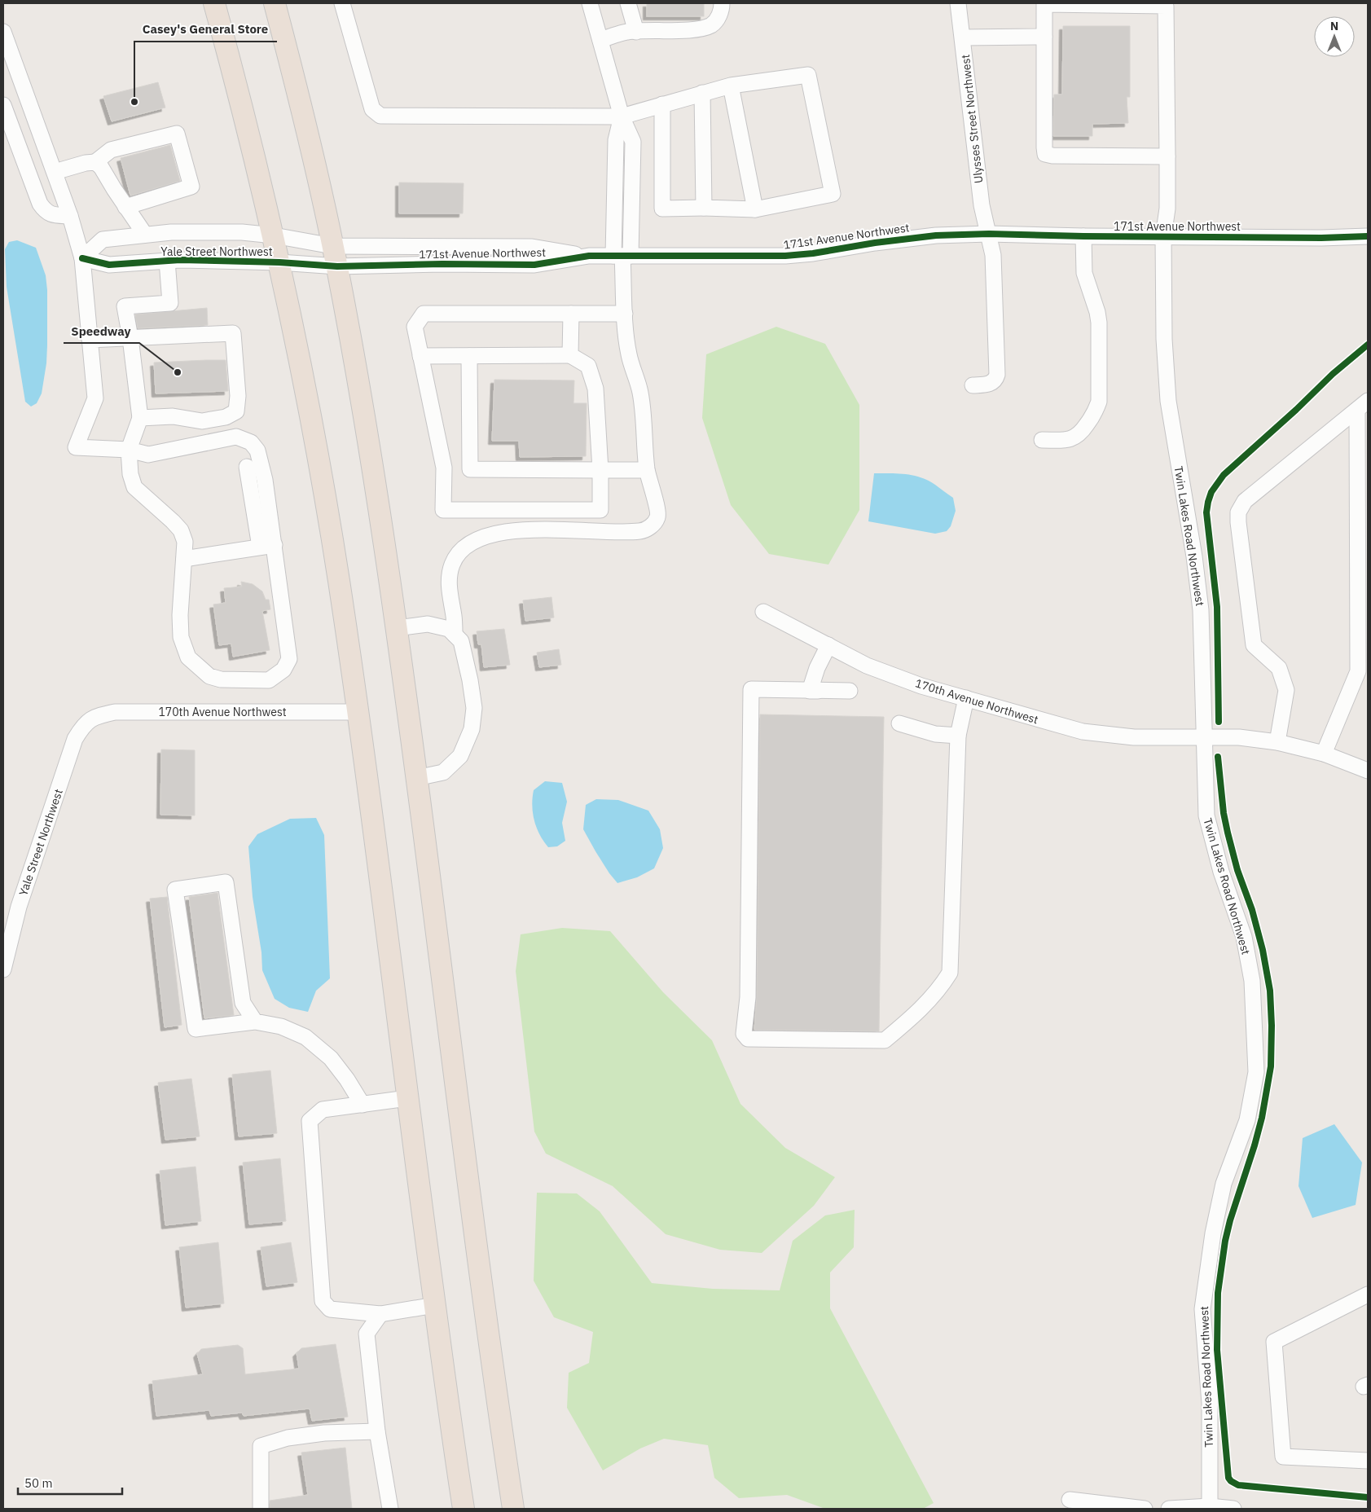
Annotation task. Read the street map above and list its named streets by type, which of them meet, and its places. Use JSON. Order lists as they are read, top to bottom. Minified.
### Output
{"streets":{"street":["Ulysses Street Northwest","171st Avenue Northwest","Yale Street Northwest","Twin Lakes Road Northwest","170th Avenue Northwest"]},"crossings":[["Ulysses Street Northwest","171st Avenue Northwest"],["171st Avenue Northwest","Yale Street Northwest"],["171st Avenue Northwest","Twin Lakes Road Northwest"],["Yale Street Northwest","170th Avenue Northwest"],["Twin Lakes Road Northwest","170th Avenue Northwest"]],"places":["Casey's General Store","Speedway"],"scale_bar":"50 m","north":"top"}
